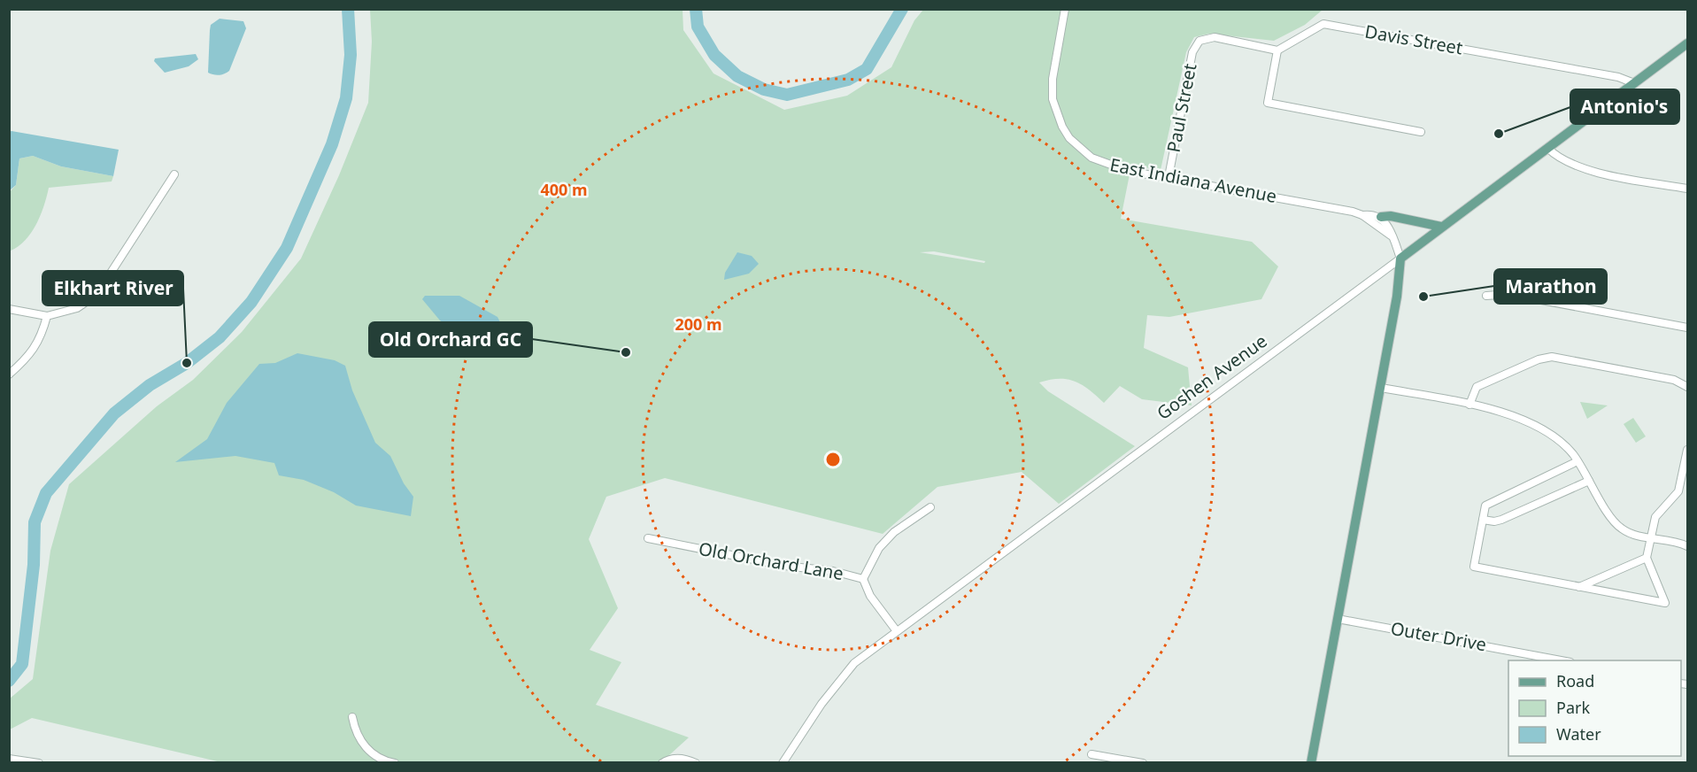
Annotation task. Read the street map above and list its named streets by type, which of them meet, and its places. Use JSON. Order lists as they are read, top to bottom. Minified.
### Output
{"streets":{"main road":["Goshen Avenue"],"street":["Davis Street","Paul Street","East Indiana Avenue","Old Orchard Lane","Outer Drive"]},"crossings":[["Davis Street","Paul Street"],["Davis Street","Goshen Avenue"],["Paul Street","East Indiana Avenue"],["Goshen Avenue","Old Orchard Lane"]],"places":["Antonio's","Marathon","Old Orchard GC","Elkhart River"],"legend":["Road","Park","Water"],"rings":["400 m","200 m"]}
